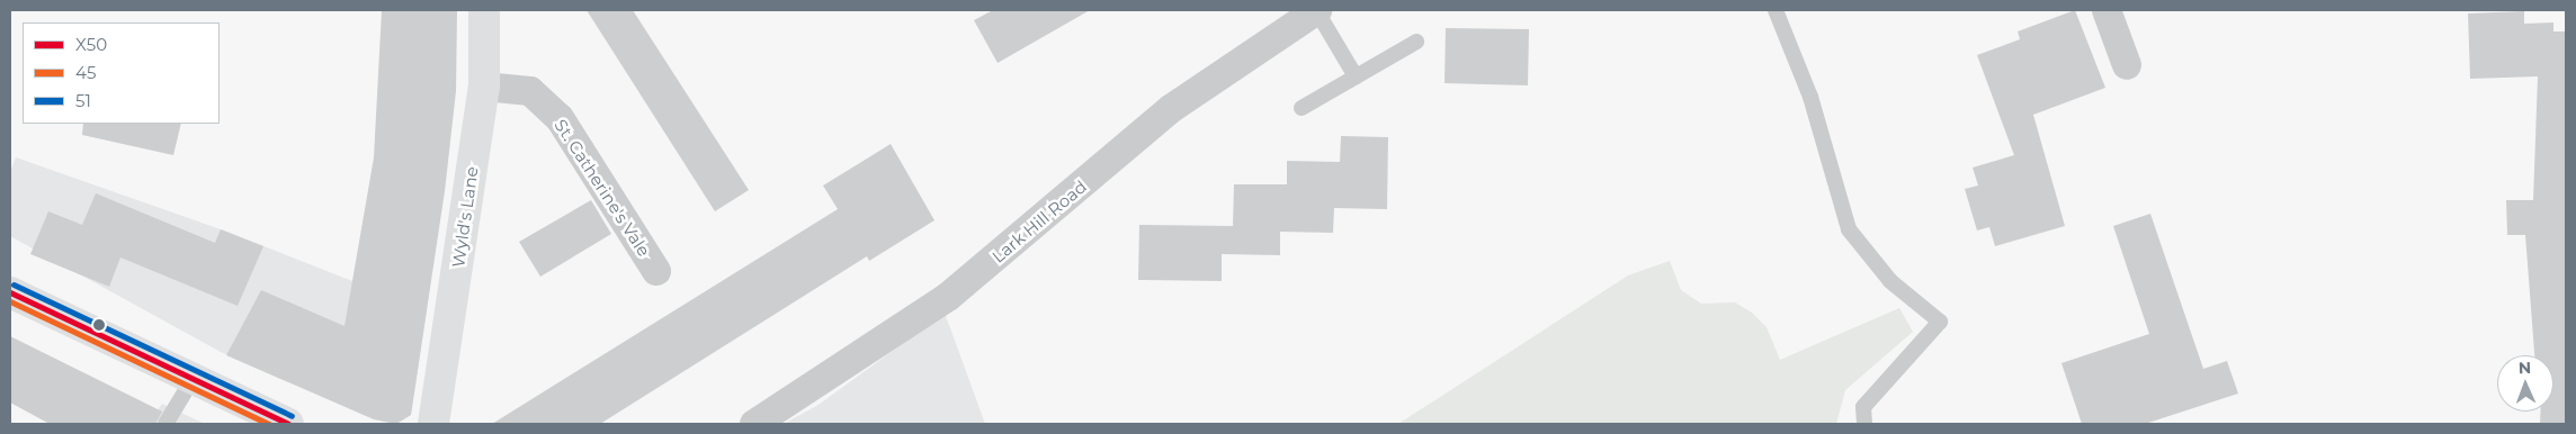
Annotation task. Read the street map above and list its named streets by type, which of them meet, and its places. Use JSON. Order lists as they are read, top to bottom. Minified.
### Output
{"streets":{"main road":["Wyld's Lane"],"street":["St. Catherine's Vale","Lark Hill Road"]},"crossings":[["St. Catherine's Vale","Wyld's Lane"]],"lines":["transit line 51","transit line X50","transit line 45"],"legend":["X50","45","51"],"north":"top"}
